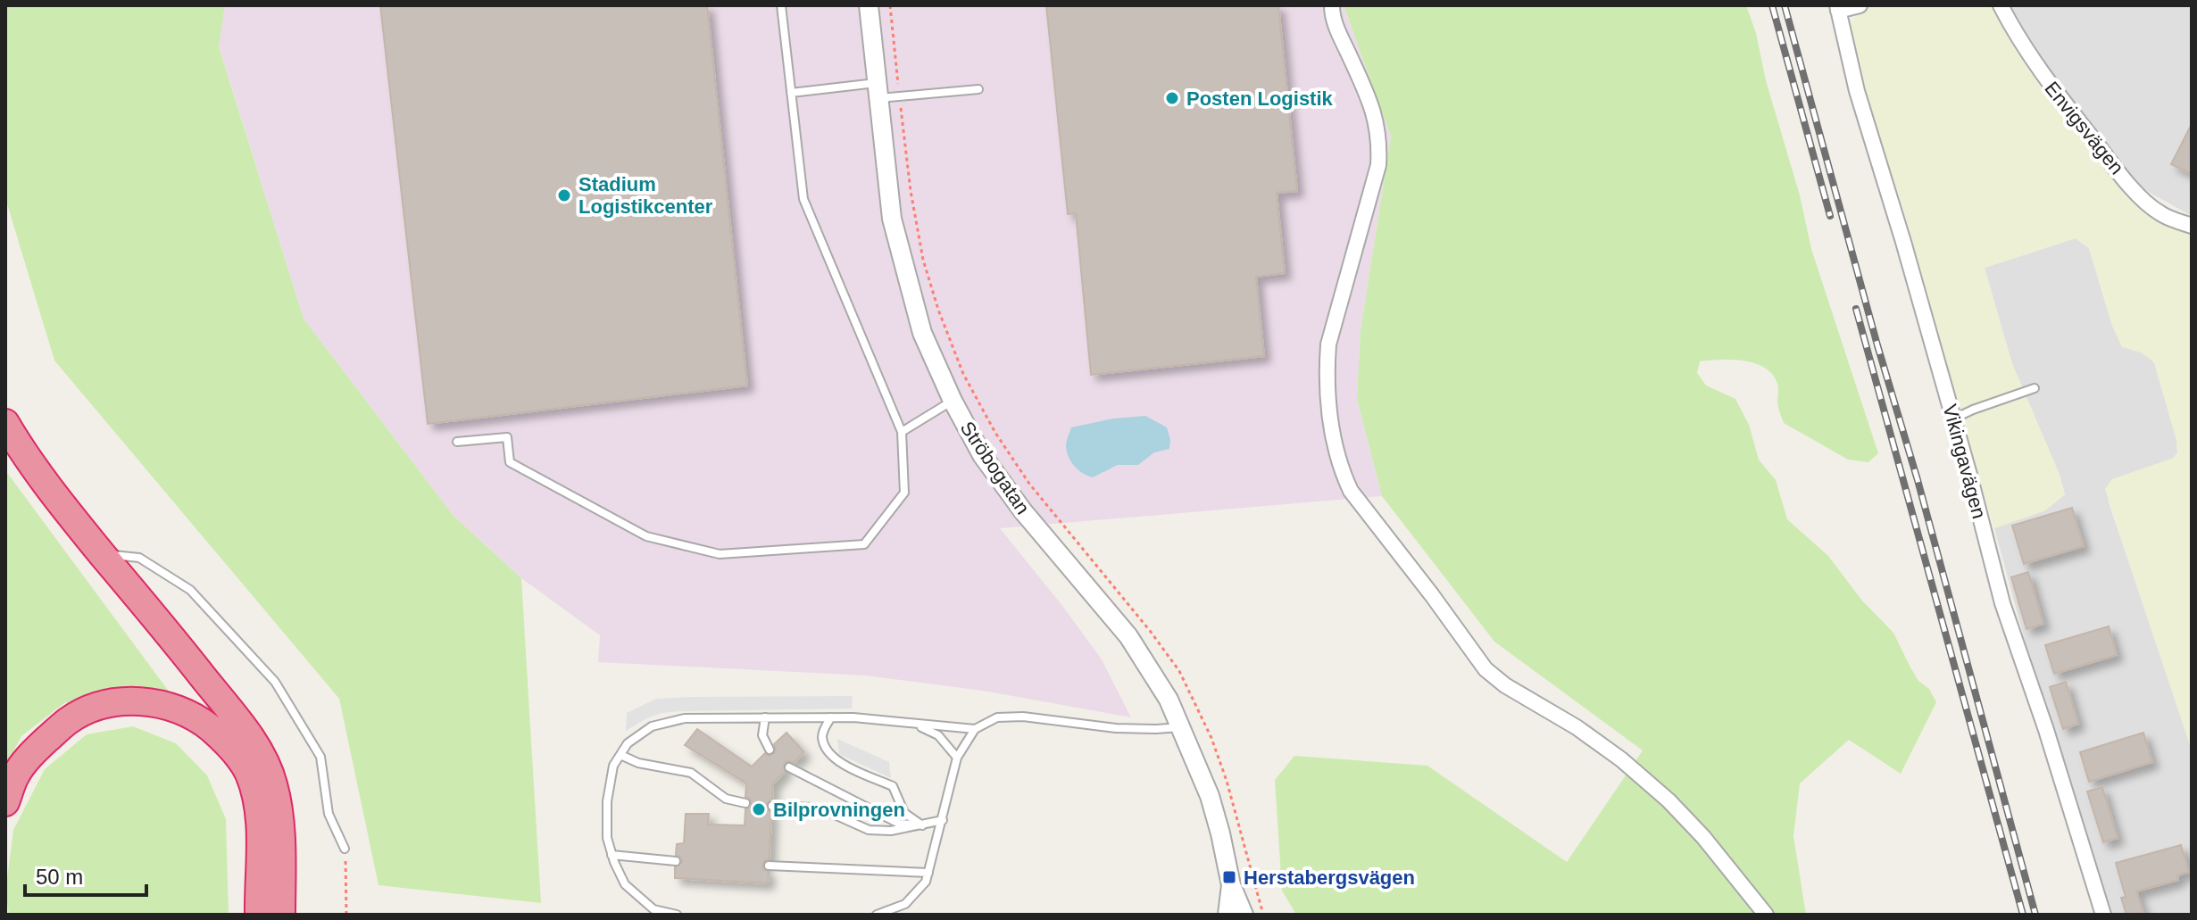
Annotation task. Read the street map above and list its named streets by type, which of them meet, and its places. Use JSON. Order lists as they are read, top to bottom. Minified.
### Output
{"streets":{"street":["Envigsvägen","Vikingavägen","Ströbogatan"]},"places":{"other":["Posten Logistik","Stadium Logistikcenter","Bilprovningen"],"transit":["Herstabergsvägen"]},"scale_bar":"50 m"}
